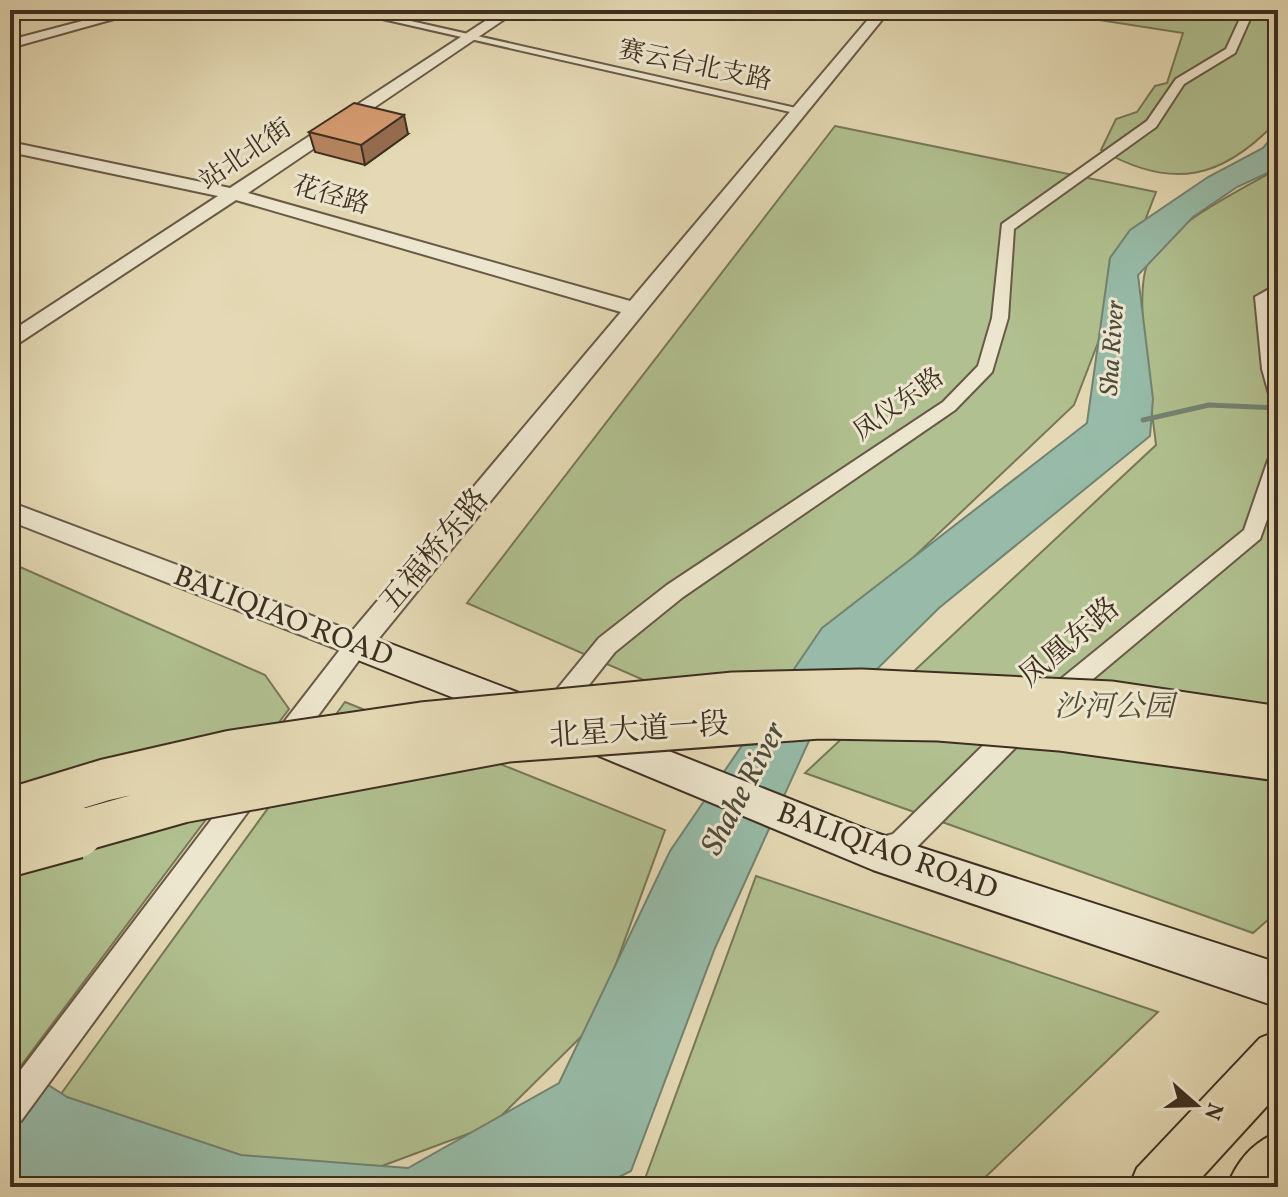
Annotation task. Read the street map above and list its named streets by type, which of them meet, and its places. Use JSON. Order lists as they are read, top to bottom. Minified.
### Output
{"streets":{"highway":["北星大道一段"],"main road":["BALIQIAO ROAD"],"street":["赛云台北支路","站北北街","花径路","凤仪东路","五福桥东路","凤凰东路"]},"crossings":[["赛云台北支路","站北北街"],["赛云台北支路","五福桥东路"],["站北北街","花径路"],["花径路","五福桥东路"],["凤仪东路","BALIQIAO ROAD"],["五福桥东路","BALIQIAO ROAD"],["BALIQIAO ROAD","凤凰东路"]],"water":["Sha River","Shahe River"],"parks":["沙河公园"],"north":"right"}
